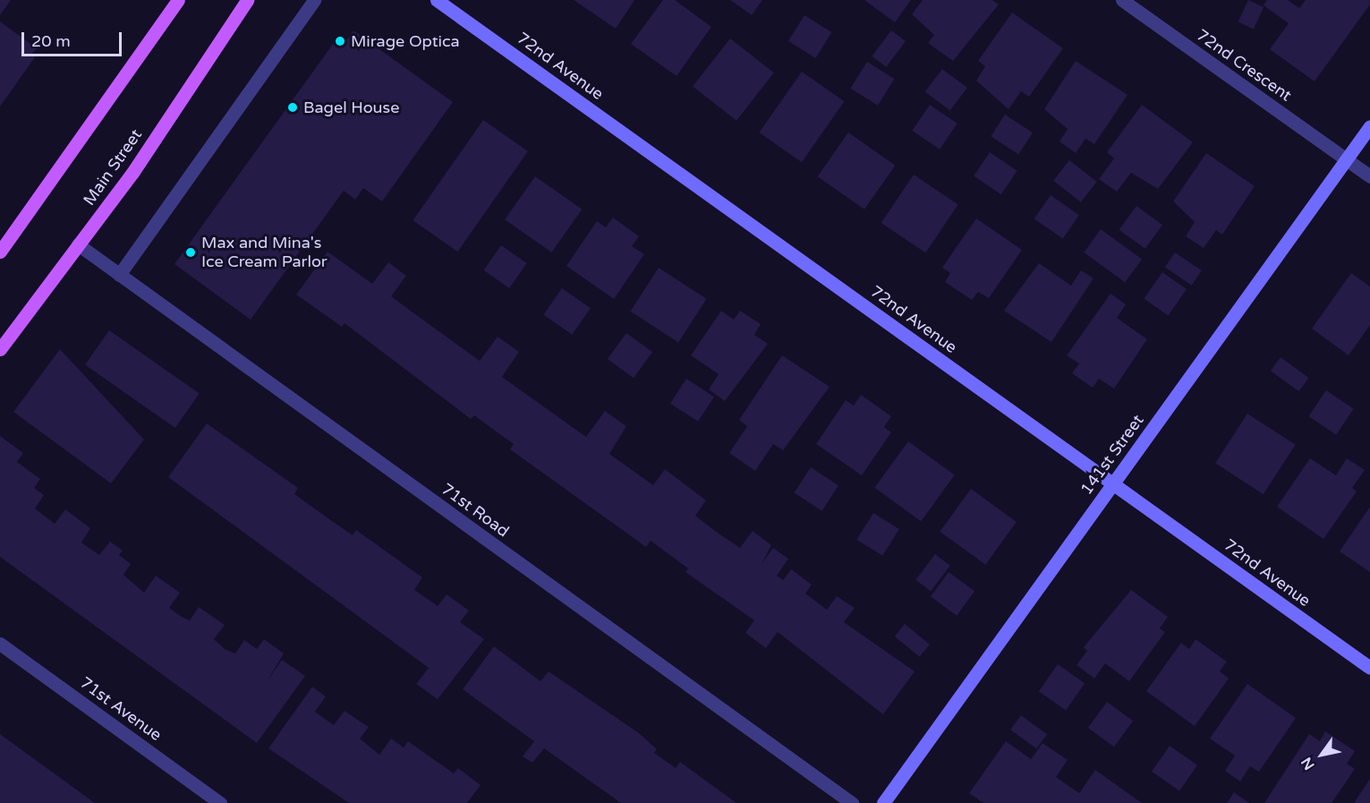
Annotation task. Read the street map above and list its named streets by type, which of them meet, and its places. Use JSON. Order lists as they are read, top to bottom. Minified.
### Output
{"streets":{"main road":["Main Street"],"street":["72nd Crescent","72nd Avenue","141st Street","71st Road","71st Avenue"]},"crossings":[["72nd Crescent","141st Street"],["72nd Avenue","141st Street"],["Main Street","71st Road"]],"places":["Mirage Optica","Bagel House","Max and Mina's Ice Cream Parlor"],"scale_bar":"20 m","north":"bottom left"}
